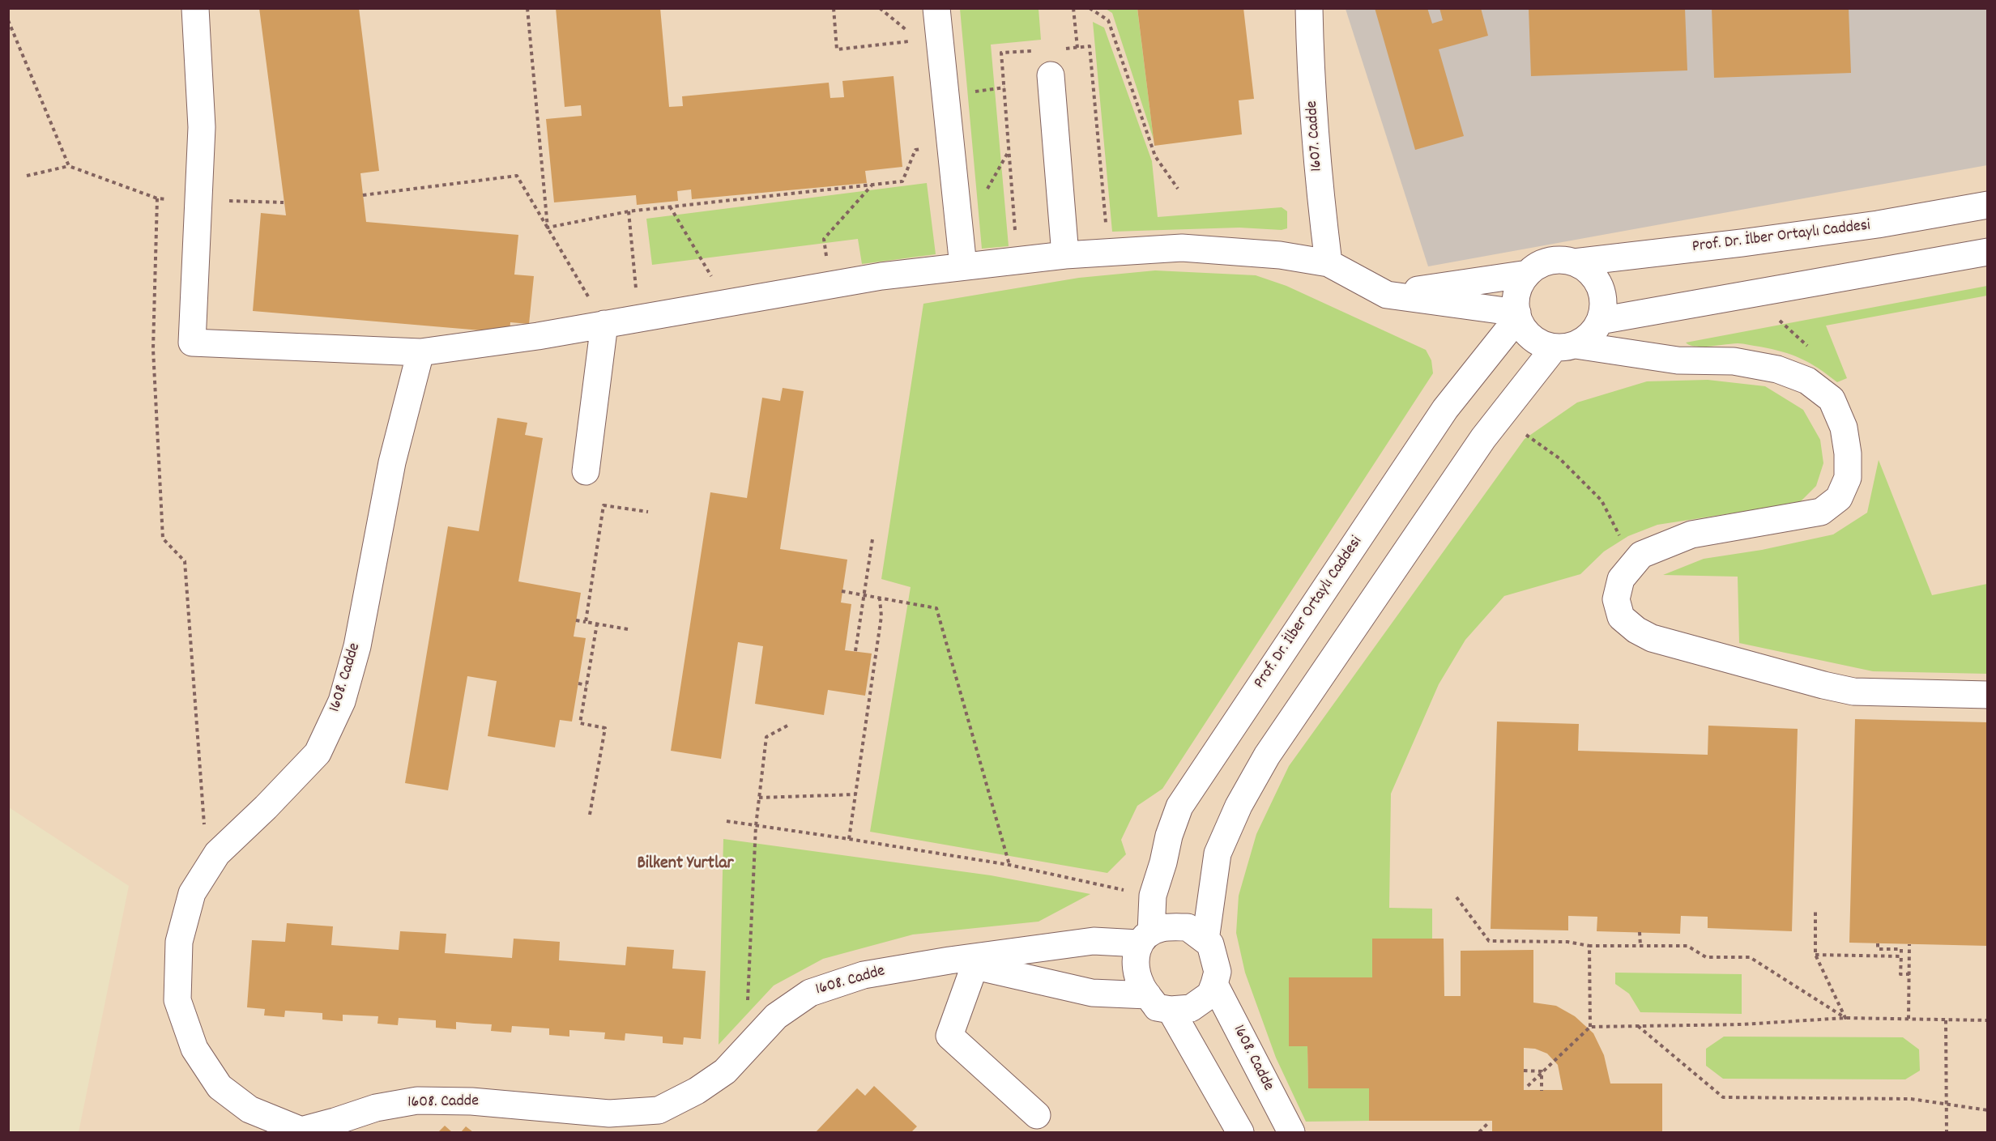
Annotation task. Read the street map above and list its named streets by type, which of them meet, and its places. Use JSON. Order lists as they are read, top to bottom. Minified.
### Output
{"streets":{"street":["1607. Cadde","Prof. Dr. İlber Ortaylı Caddesi","1608. Cadde"]},"crossings":[["Prof. Dr. İlber Ortaylı Caddesi","1608. Cadde"]],"districts":["Bilkent Yurtlar"]}
